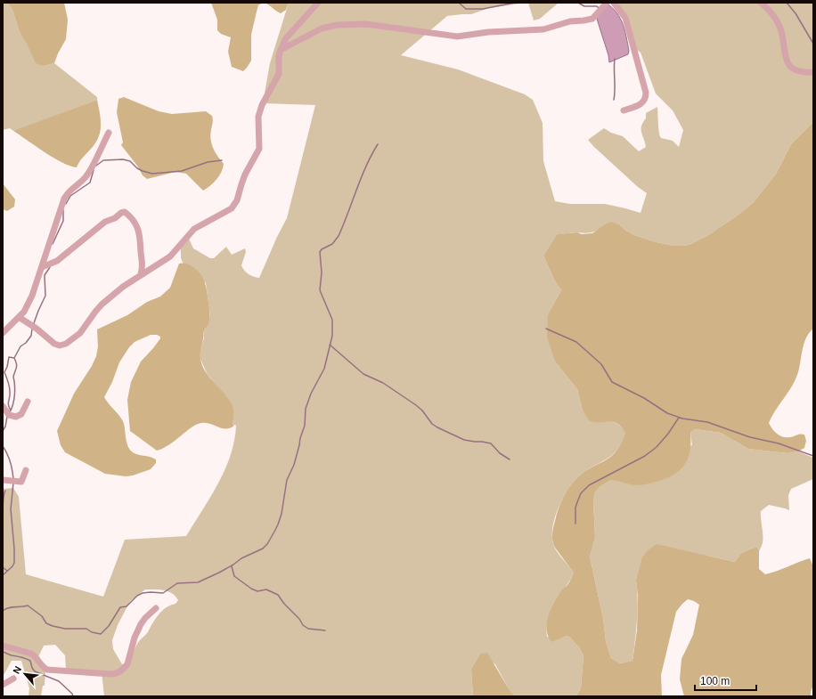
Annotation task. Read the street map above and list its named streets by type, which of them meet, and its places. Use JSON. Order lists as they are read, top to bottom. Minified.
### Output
{"scale_bar":"100 m","north":"top left"}
